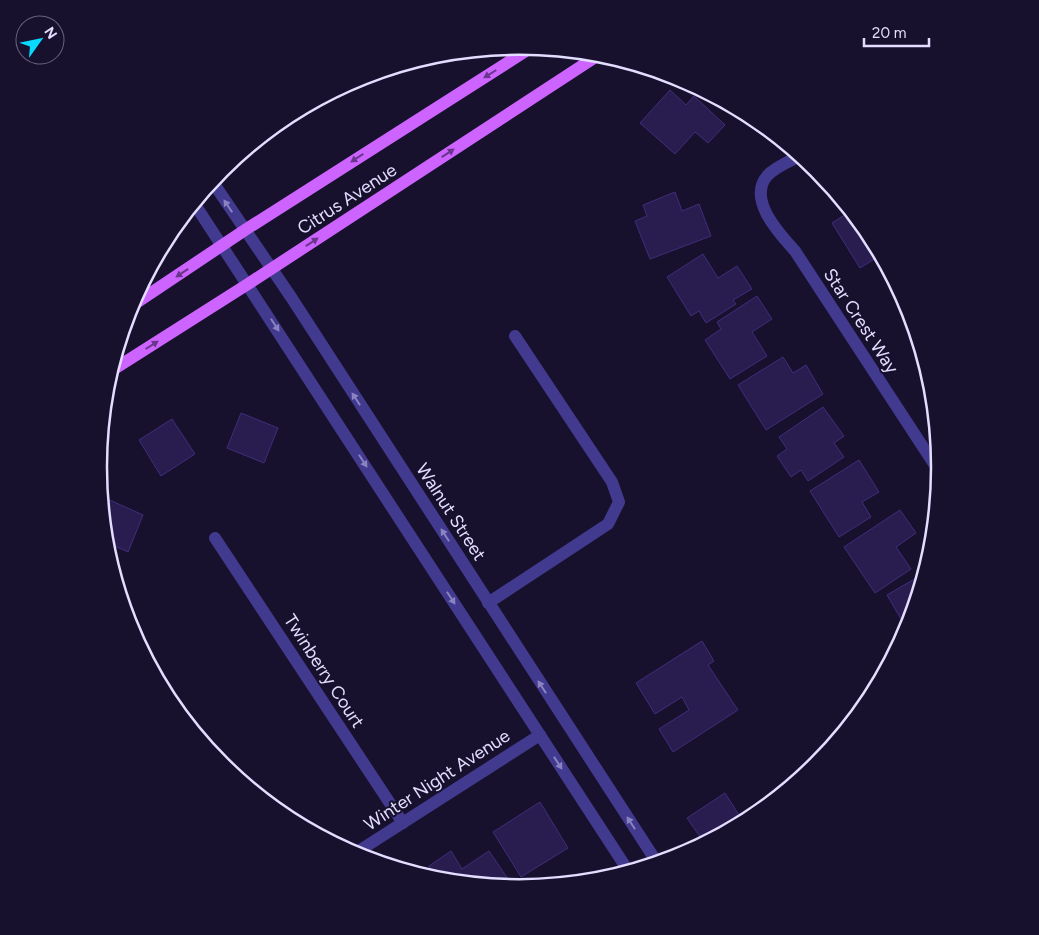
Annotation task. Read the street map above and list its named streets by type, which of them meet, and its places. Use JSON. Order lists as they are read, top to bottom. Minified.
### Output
{"streets":{"main road":["Citrus Avenue"],"street":["Star Crest Way","Walnut Street","Twinberry Court","Winter Night Avenue"]},"crossings":[["Citrus Avenue","Walnut Street"],["Twinberry Court","Winter Night Avenue"]],"scale_bar":"20 m","north":"top right"}
